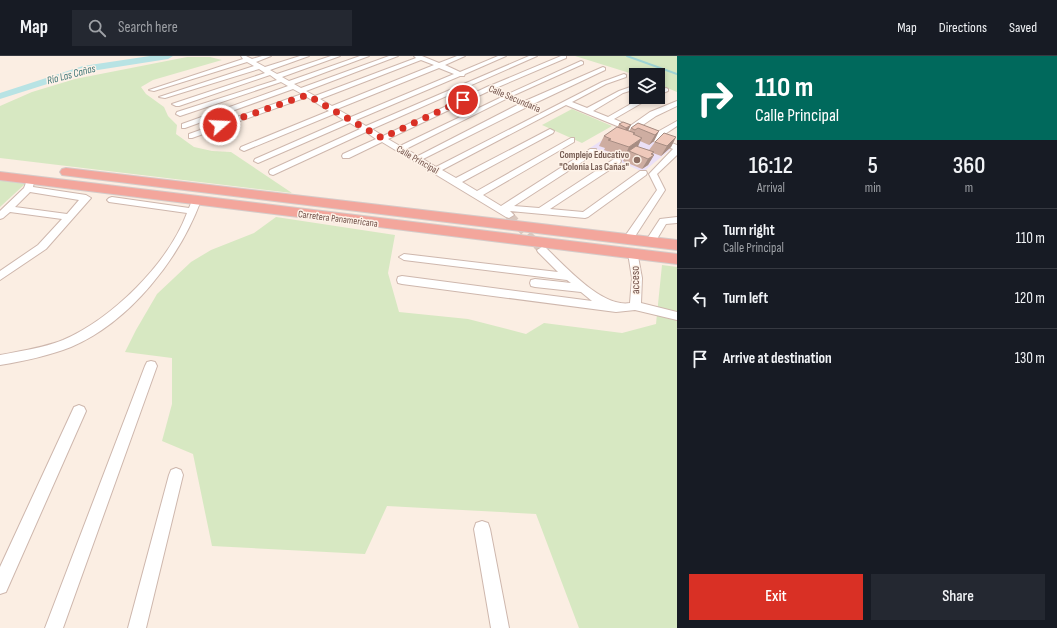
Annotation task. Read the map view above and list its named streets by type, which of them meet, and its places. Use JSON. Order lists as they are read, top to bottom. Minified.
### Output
{"streets":{"highway":["Carretera Panamericana"],"street":["Calle Secundaria","Calle Principal","acceso"]},"crossings":[["Carretera Panamericana","acceso"]],"water":["Río Las Cañas"],"places":["Complejo Educativo \"Colonia Las Cañas\""],"page":{"header":"Map","search":"Search here","nav":["Map","Directions","Saved"],"turn":["110 m","Calle Principal"],"eta":["16:12","Arrival","5","min","360","m"],"list":[{"name":"Turn right","note":"Calle Principal","value":"110 m"},{"name":"Turn left","value":"120 m"},{"name":"Arrive at destination","value":"130 m"}],"buttons":["Exit","Share"]}}
